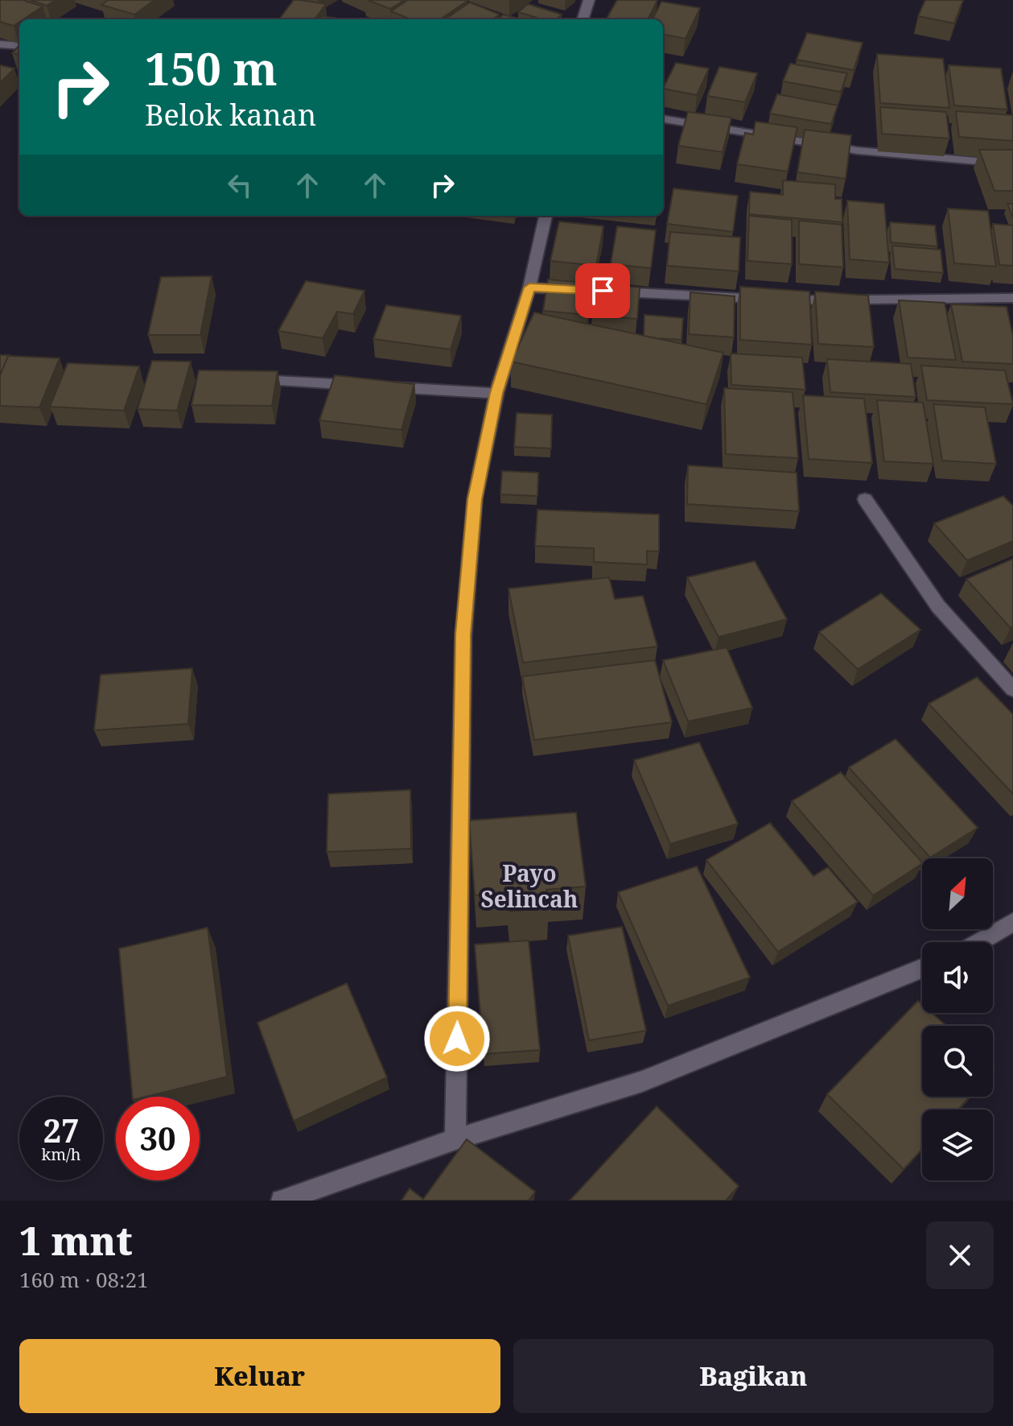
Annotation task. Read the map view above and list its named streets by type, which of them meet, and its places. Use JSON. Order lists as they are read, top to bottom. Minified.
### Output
{"districts":["Payo Selincah"],"north":"top right","page":{"turn":["150 m","Belok kanan"],"speed":"27 km/h","limit":"30","heading":["1 mnt","160 m · 08:21"],"buttons":["Keluar","Bagikan"]}}
